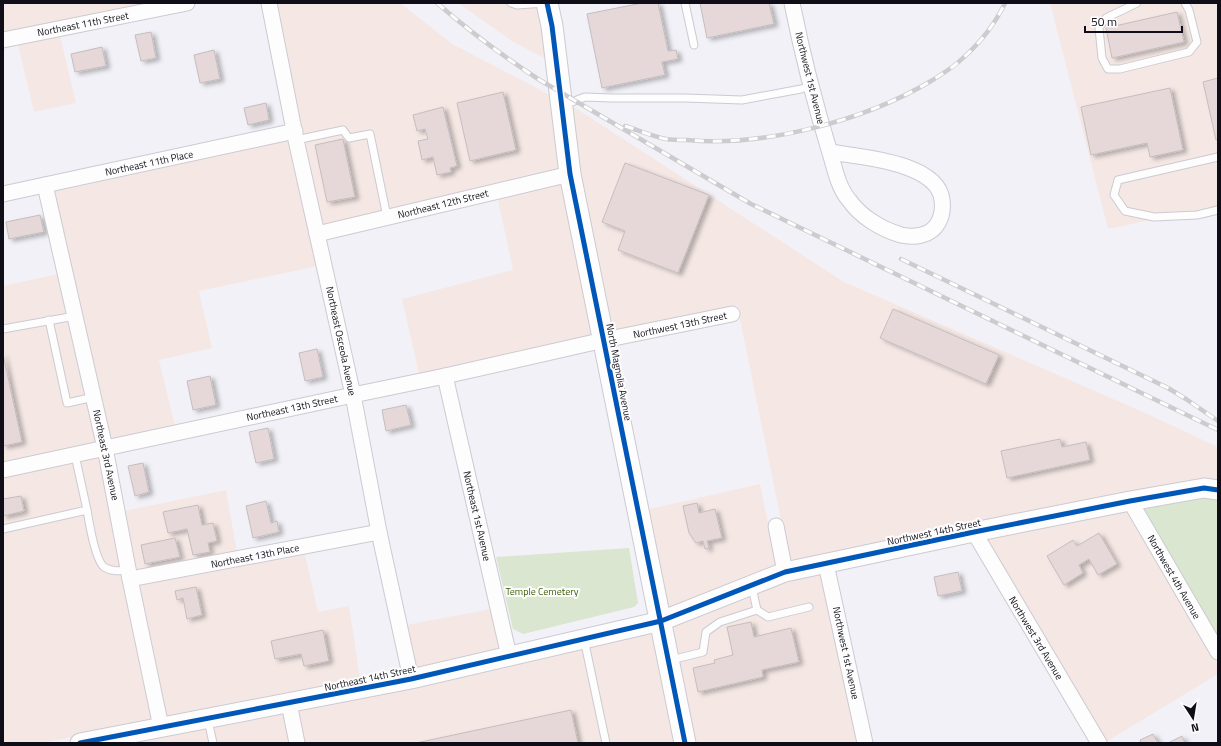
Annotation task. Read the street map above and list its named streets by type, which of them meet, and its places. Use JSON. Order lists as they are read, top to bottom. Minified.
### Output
{"streets":{"main road":["North Magnolia Avenue"],"street":["Northeast 11th Street","Northwest 1st Avenue","Northeast 11th Place","Northeast 12th Street","Northwest 13th Street","Northeast Osceola Avenue","Northeast 13th Street","Northeast 3rd Avenue","Northeast 1st Avenue","Northwest 14th Street","Northeast 13th Place","Northwest 4th Avenue","Northwest 3rd Avenue","Northeast 14th Street"]},"crossings":[["Northwest 1st Avenue","Northwest 14th Street"],["Northeast 11th Place","Northeast Osceola Avenue"],["Northeast 11th Place","Northeast 3rd Avenue"],["Northeast 12th Street","Northeast Osceola Avenue"],["Northeast 12th Street","North Magnolia Avenue"],["Northwest 13th Street","North Magnolia Avenue"],["Northwest 13th Street","Northeast 13th Street"],["Northeast Osceola Avenue","Northeast 13th Street"],["Northeast Osceola Avenue","Northeast 13th Place"],["Northeast Osceola Avenue","Northeast 14th Street"],["North Magnolia Avenue","Northeast 13th Street"],["North Magnolia Avenue","Northwest 14th Street"],["North Magnolia Avenue","Northeast 14th Street"],["Northeast 13th Street","Northeast 3rd Avenue"],["Northeast 13th Street","Northeast 1st Avenue"],["Northeast 3rd Avenue","Northeast 13th Place"],["Northeast 3rd Avenue","Northeast 14th Street"],["Northeast 1st Avenue","Northeast 14th Street"],["Northwest 14th Street","Northwest 4th Avenue"],["Northwest 14th Street","Northwest 3rd Avenue"],["Northwest 14th Street","Northeast 14th Street"]],"parks":["Temple Cemetery"],"scale_bar":"50 m","north":"bottom"}
